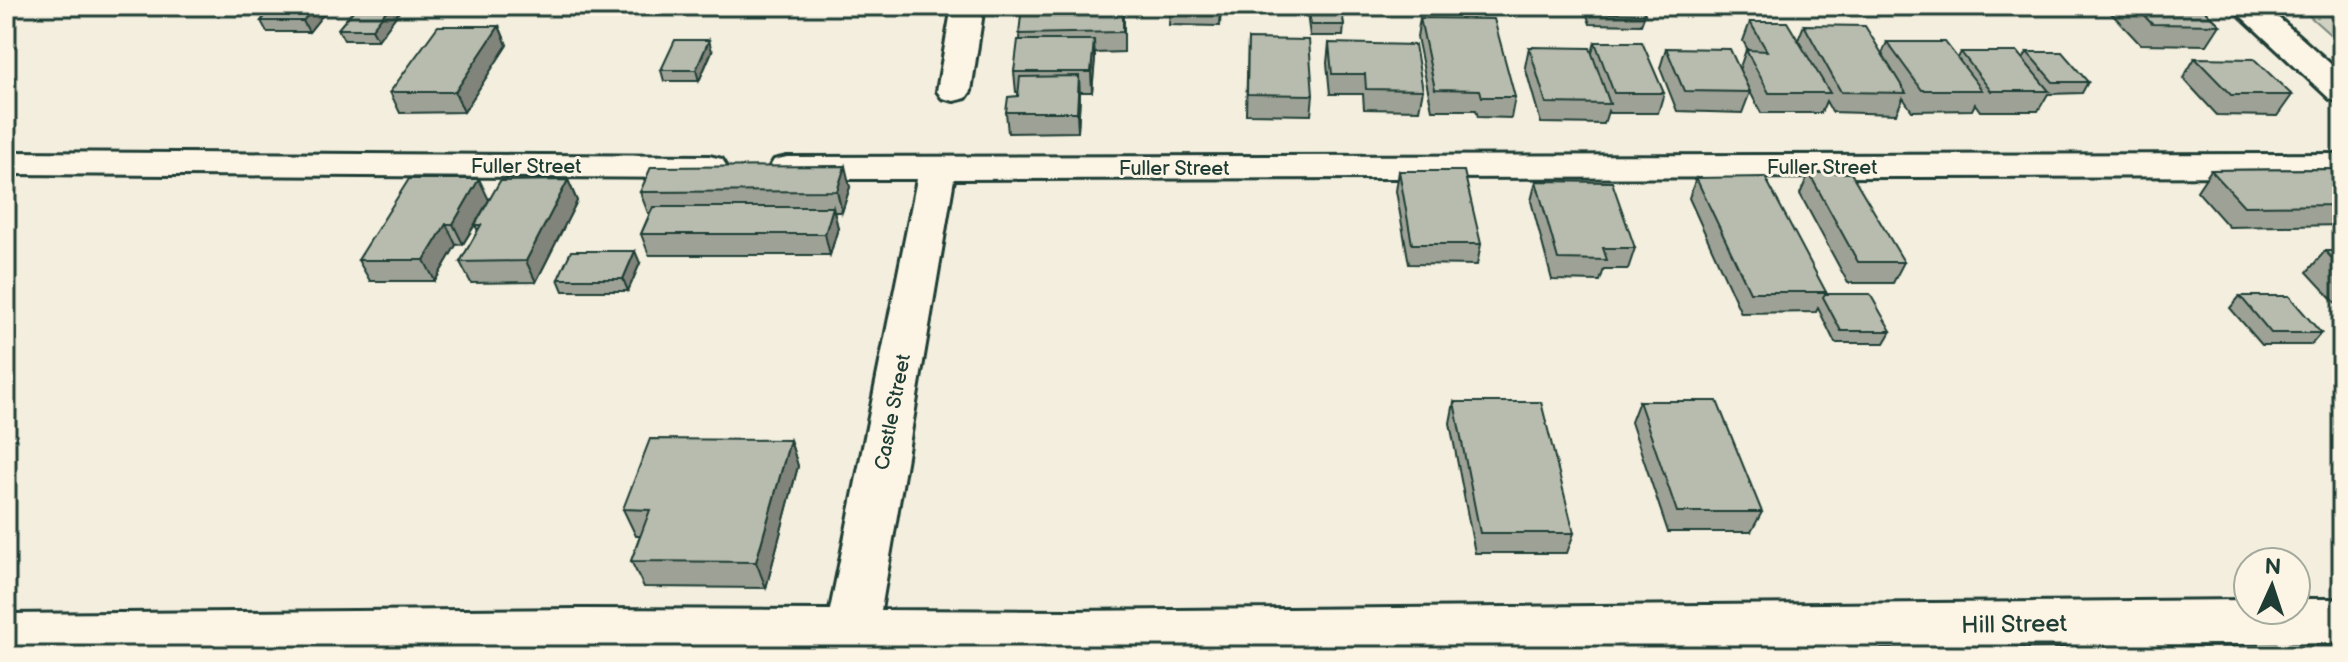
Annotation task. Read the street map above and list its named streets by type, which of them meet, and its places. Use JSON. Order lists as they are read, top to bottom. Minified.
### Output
{"streets":{"street":["Fuller Street","Castle Street","Hill Street"]},"crossings":[["Fuller Street","Castle Street"],["Castle Street","Hill Street"]],"north":"top"}
